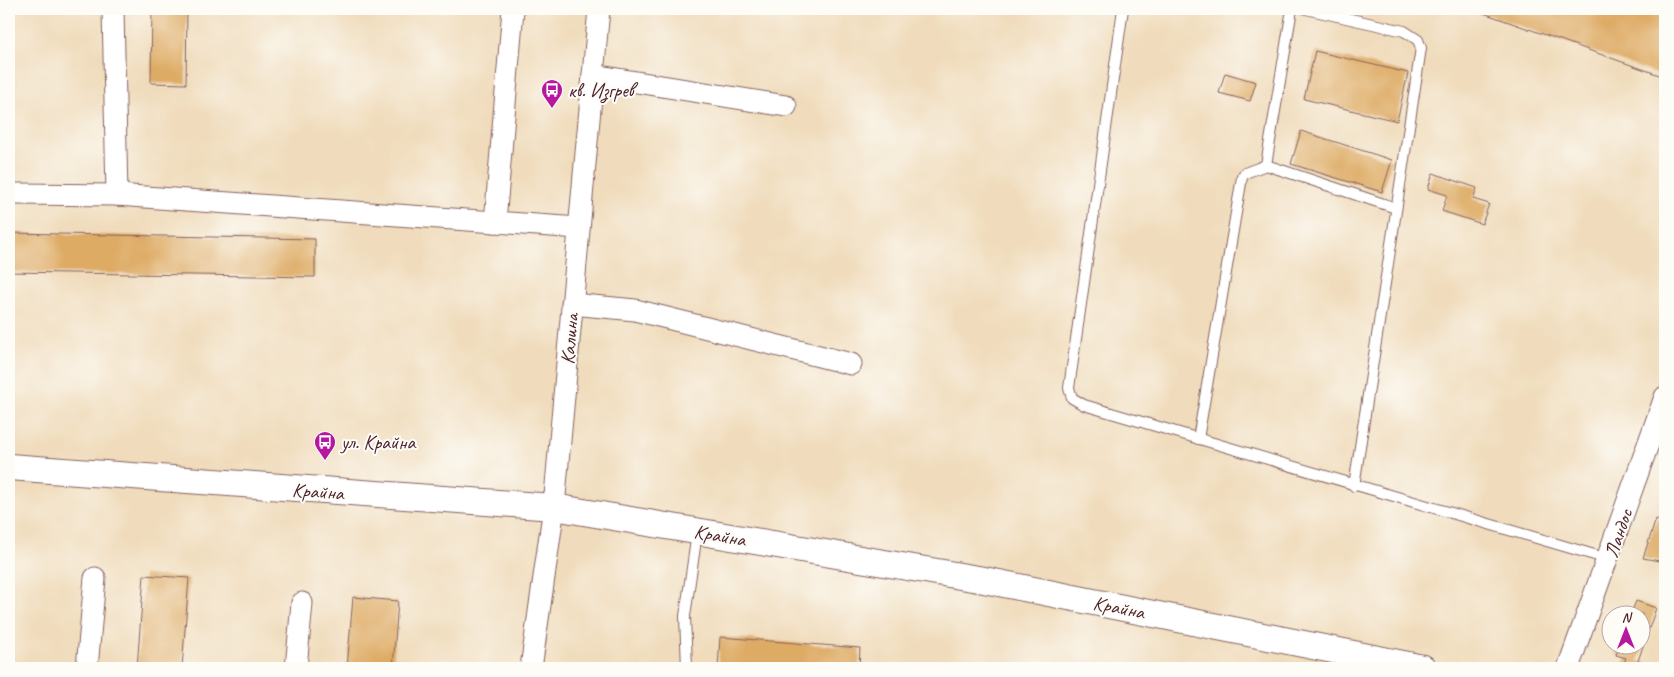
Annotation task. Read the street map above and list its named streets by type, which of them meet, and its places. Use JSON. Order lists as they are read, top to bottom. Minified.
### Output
{"streets":{"street":["Калина","Крайна","Ландос"]},"crossings":[["Калина","Крайна"]],"places":{"bus stop":["кв. Изгрев","ул. Крайна"]},"north":"top"}
